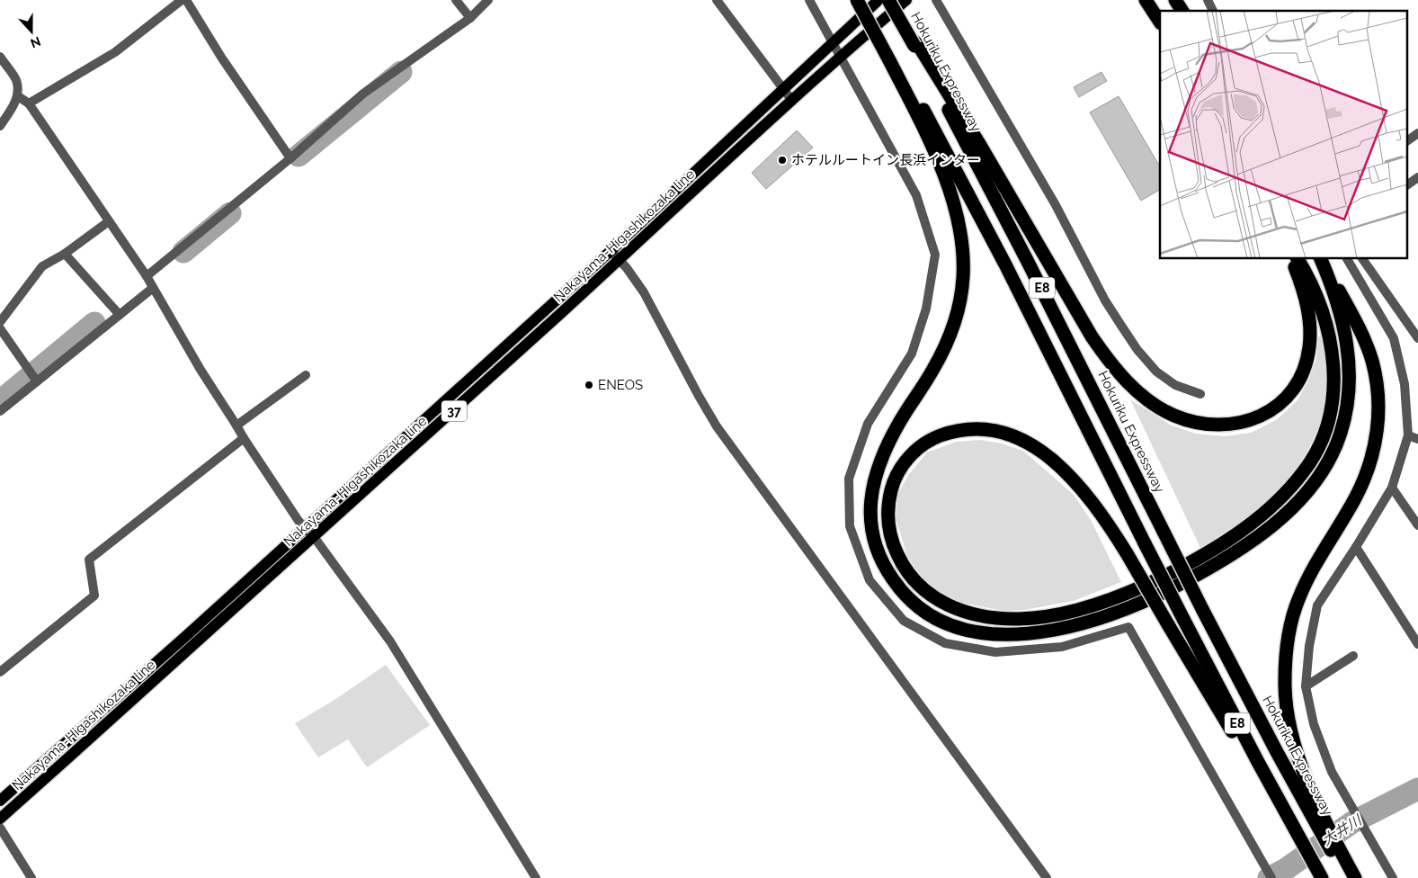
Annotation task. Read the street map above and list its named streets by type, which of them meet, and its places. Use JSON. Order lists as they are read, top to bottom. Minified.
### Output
{"streets":{"highway":["Hokuriku Expressway","E8"],"main road":["Nakayama-Higashikozaka line","37"]},"water":["大井川"],"places":["ホテルルートイン長浜インター","ENEOS"],"north":"bottom"}
